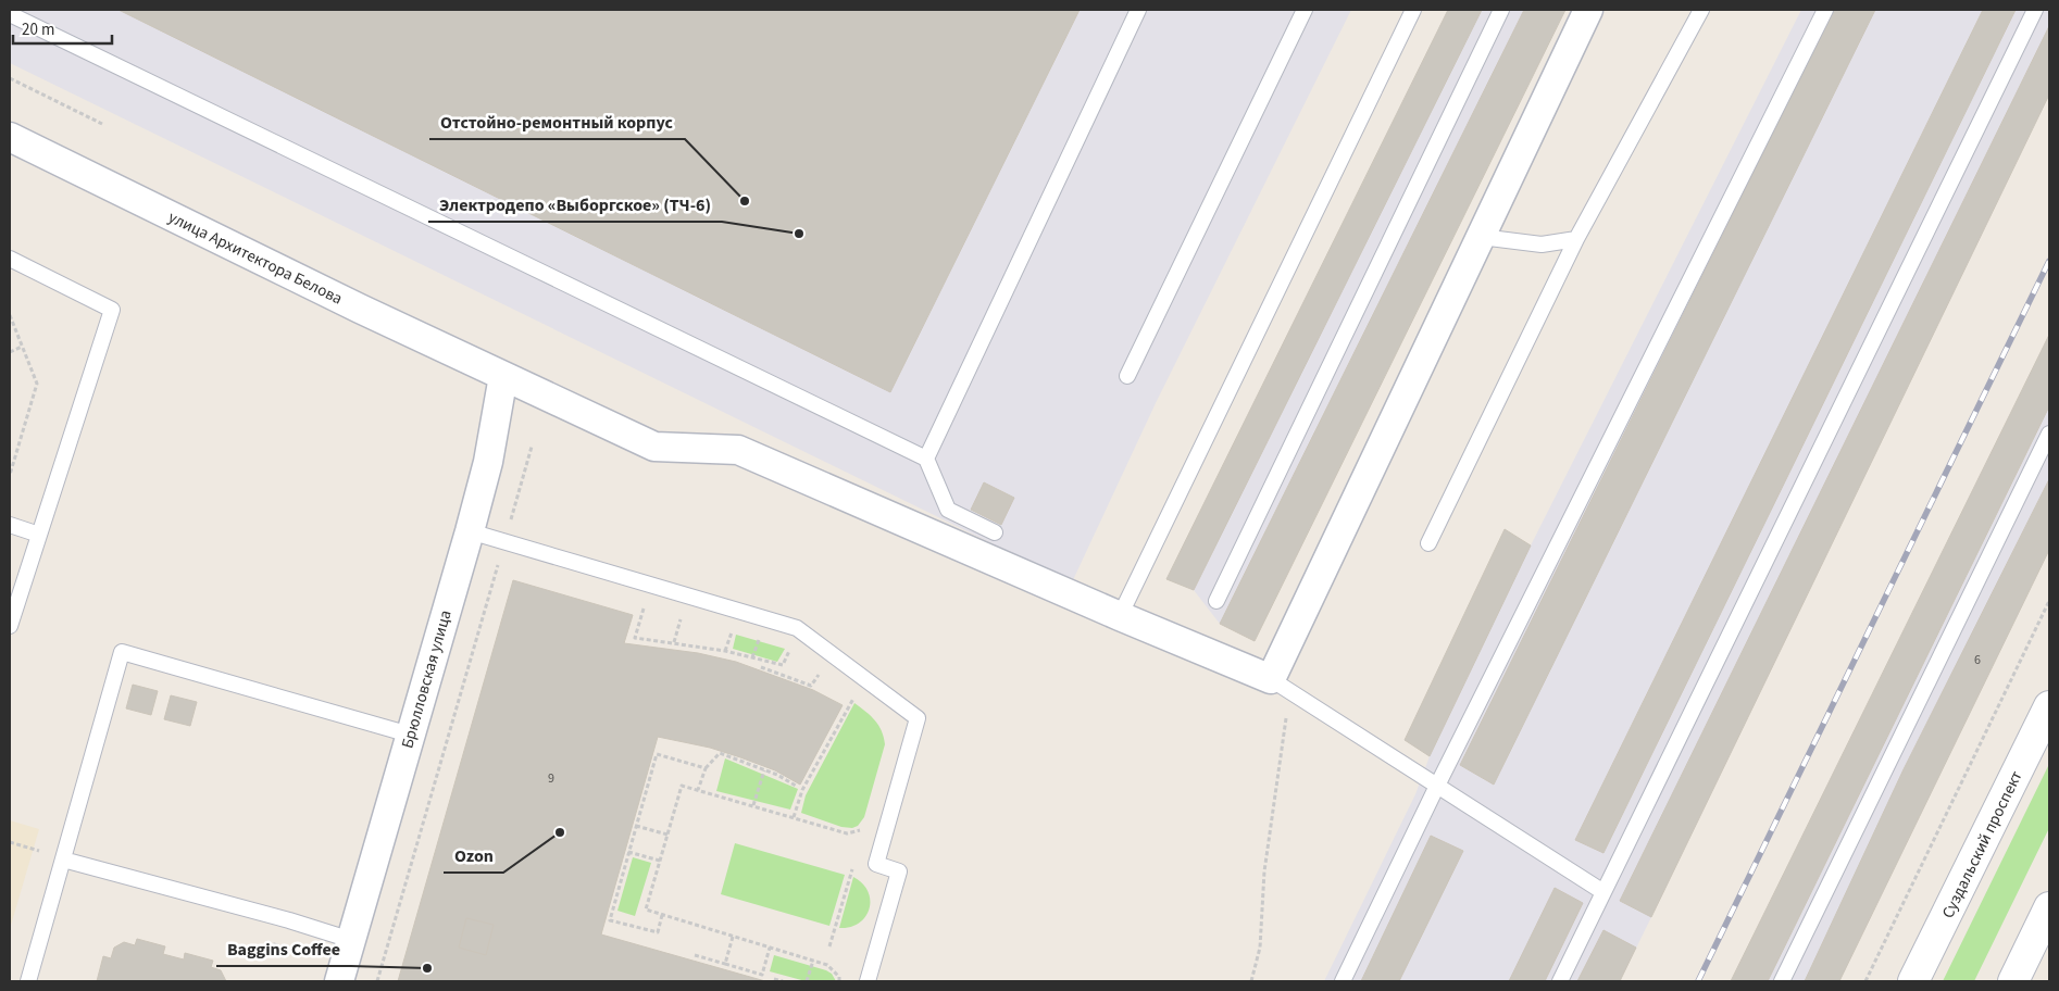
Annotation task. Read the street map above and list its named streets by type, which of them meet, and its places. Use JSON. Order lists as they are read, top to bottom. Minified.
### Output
{"streets":{"main road":["Суздальский проспект"],"street":["улица Архитектора Белова","Брюлловская улица"]},"crossings":[["улица Архитектора Белова","Брюлловская улица"]],"places":["Отстойно-ремонтный корпус","Электродепо «Выборгское» (ТЧ-6)","Ozon","Baggins Coffee"],"house_numbers":["6","9"],"scale_bar":"20 m"}
